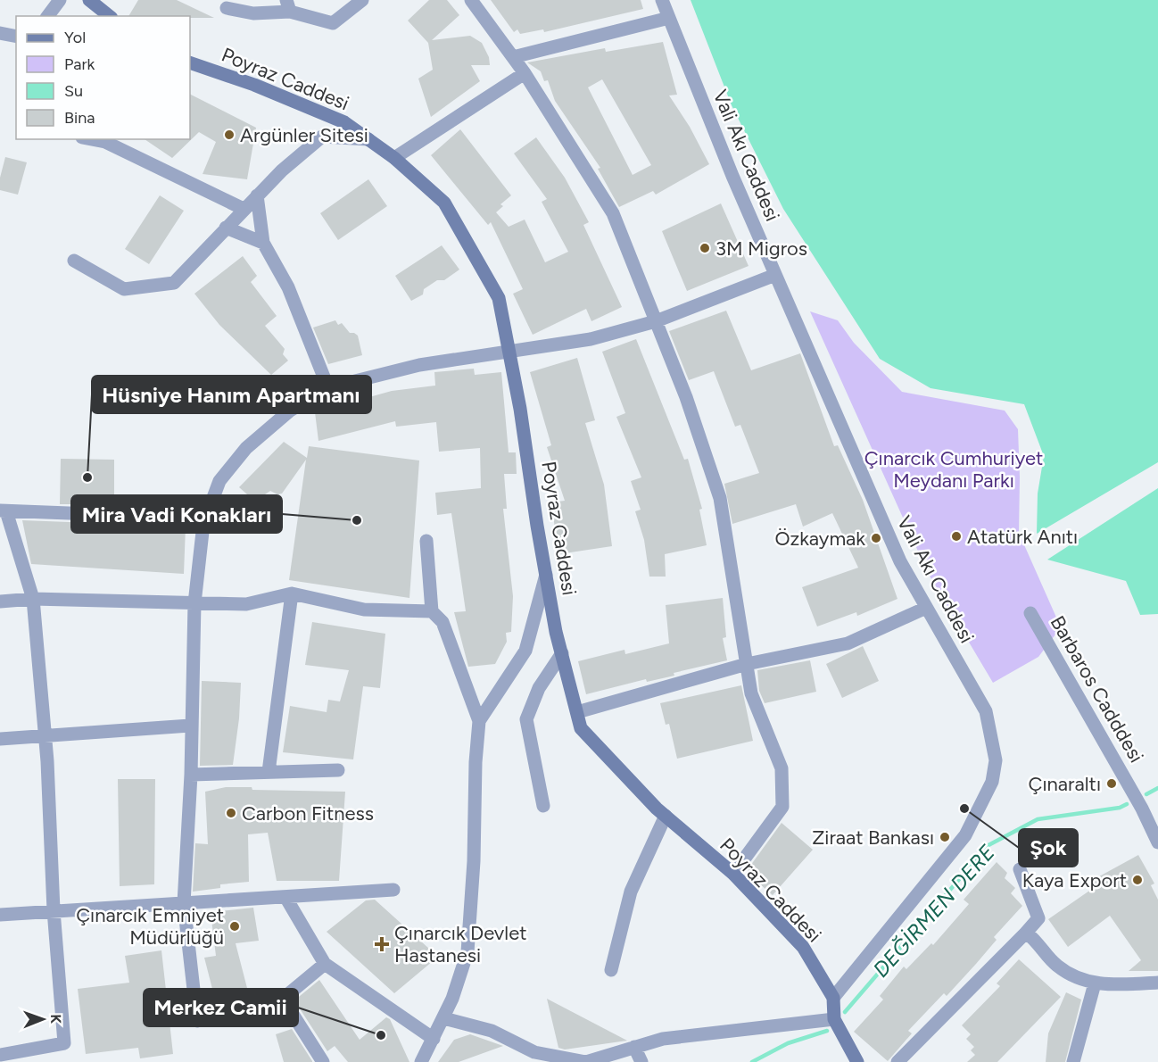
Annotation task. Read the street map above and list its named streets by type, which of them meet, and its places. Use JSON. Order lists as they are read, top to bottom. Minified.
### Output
{"streets":{"street":["Poyraz Caddesi","Vali Akı Caddesi","Barbaros Cadddesi"]},"crossings":[["Poyraz Caddesi","Vali Akı Caddesi"]],"water":["DEĞİRMEN DERE"],"parks":["Çınarcık Cumhuriyet Meydanı Parkı"],"places":{"other":["Argünler Sitesi","3M Migros","Hüsniye Hanım Apartmanı","Mira Vadi Konakları","Atatürk Anıtı","Özkaymak","Çınaraltı","Şok","Carbon Fitness","Ziraat Bankası","Kaya Export","Çınarcık Emniyet Müdürlüğü","Merkez Camii"],"health":["Çınarcık Devlet Hastanesi"]},"legend":["Yol","Park","Su","Bina"],"north":"right"}
